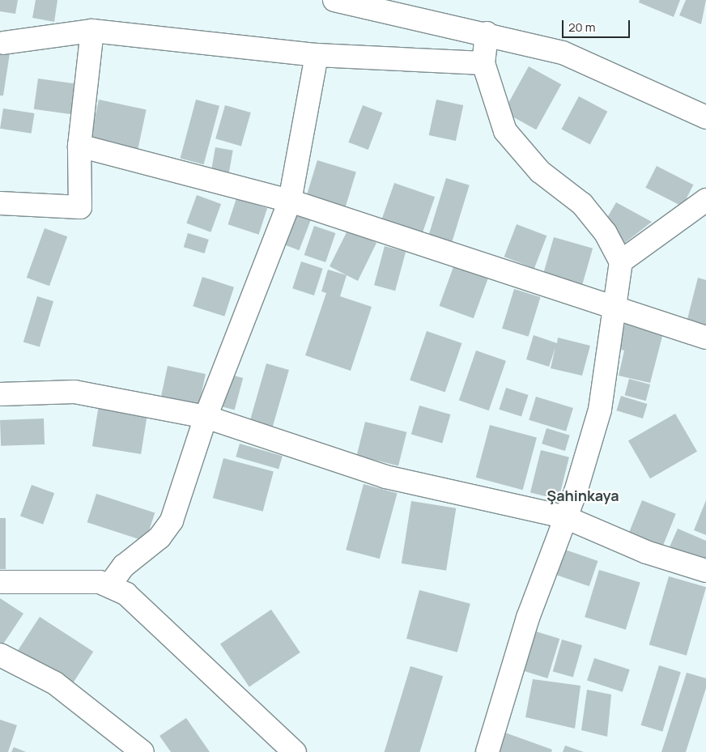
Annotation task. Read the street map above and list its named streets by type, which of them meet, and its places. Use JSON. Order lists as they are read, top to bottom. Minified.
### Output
{"districts":["Şahinkaya"],"scale_bar":"20 m"}
